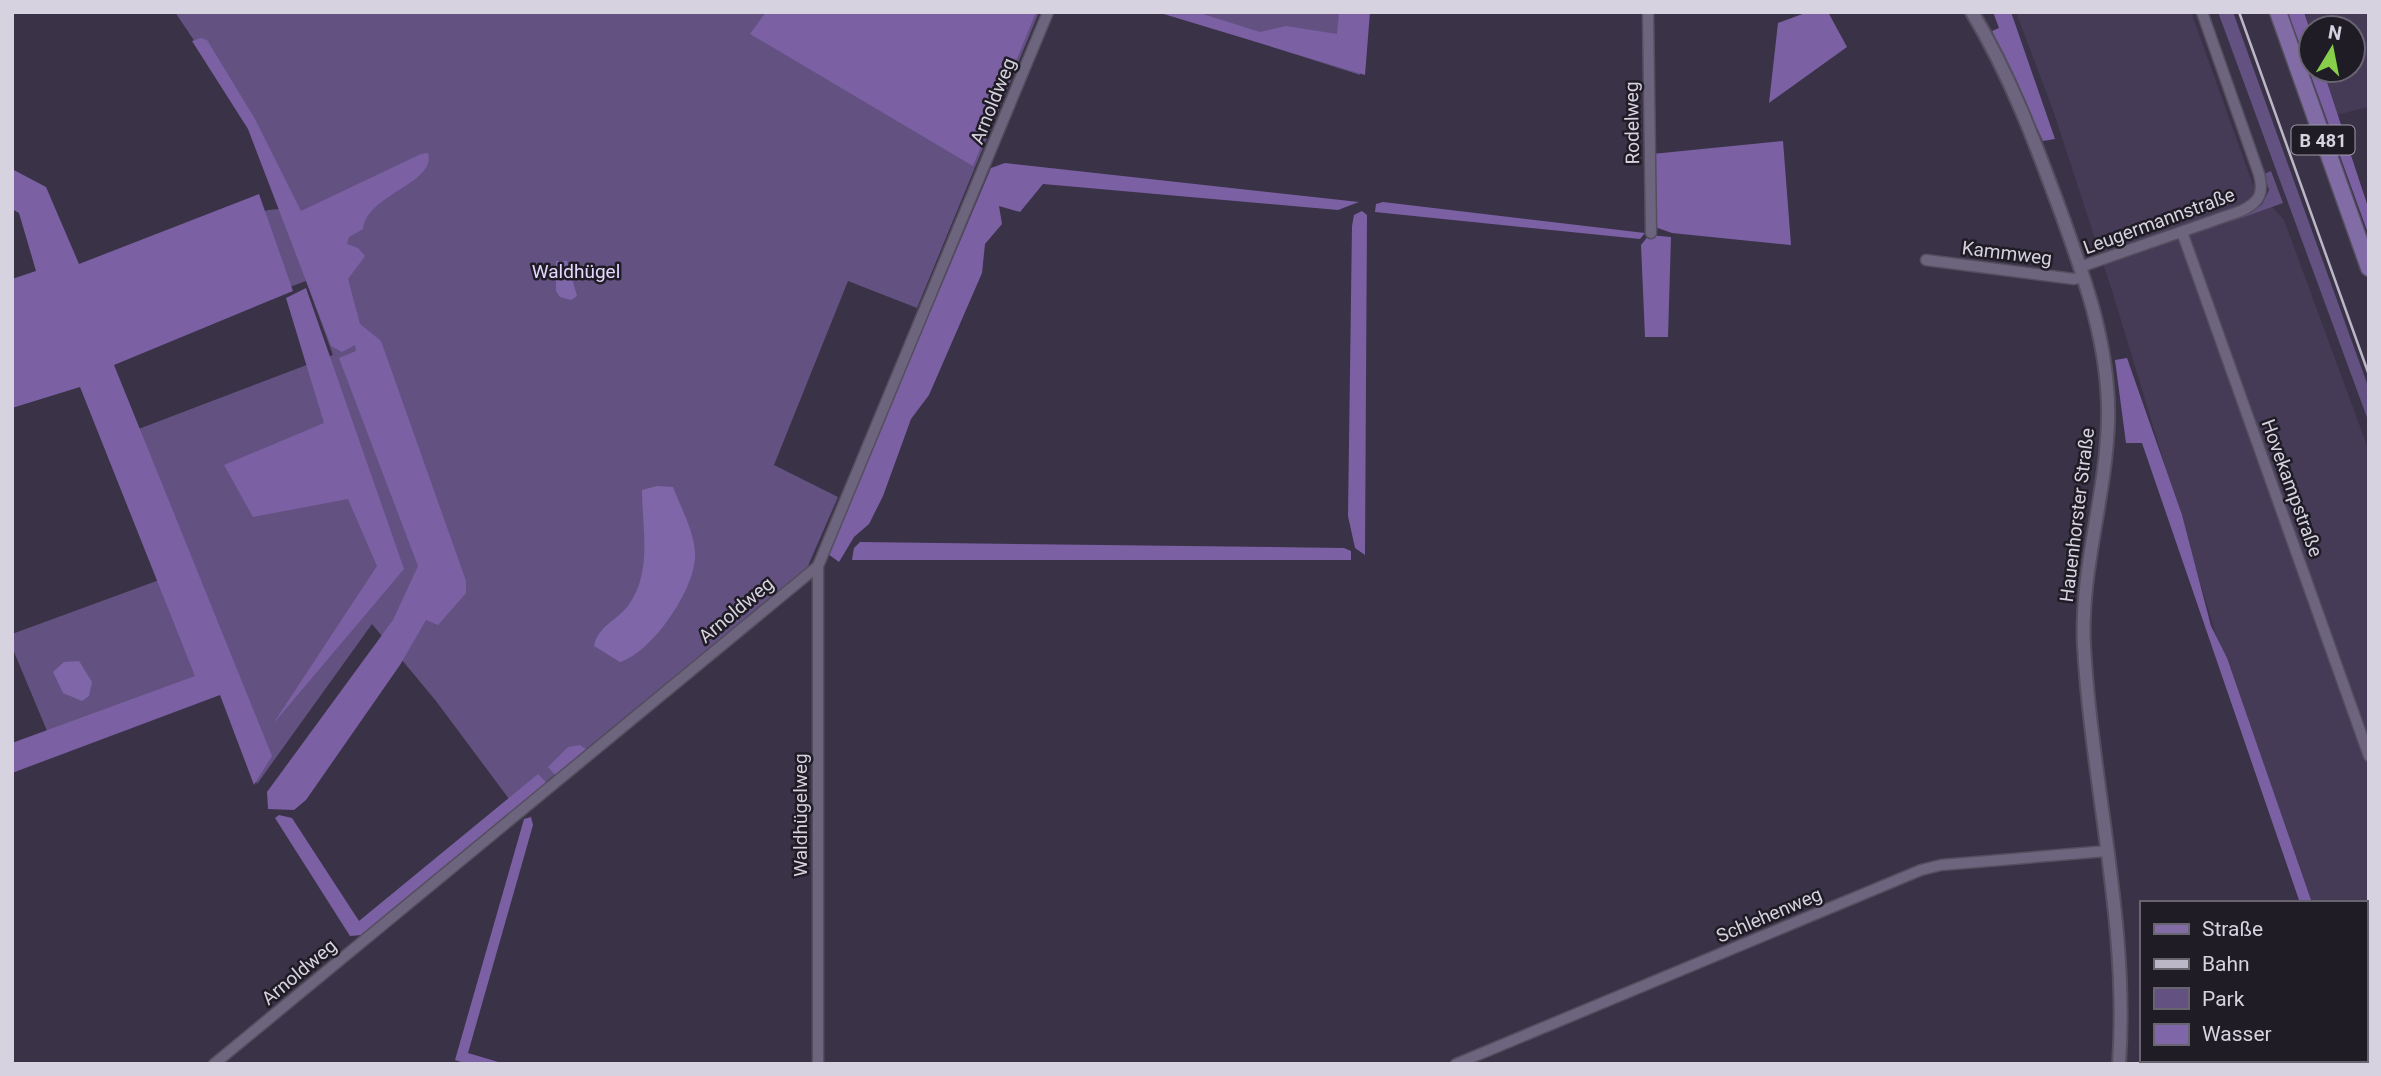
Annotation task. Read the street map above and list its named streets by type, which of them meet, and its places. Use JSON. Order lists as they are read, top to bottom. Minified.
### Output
{"streets":{"main road":["B 481"],"street":["Arnoldweg","Rodelweg","Leugermannstraße","Kammweg","Hovekampstraße","Hauenhorster Straße","Waldhügelweg","Schlehenweg"]},"crossings":[["Arnoldweg","Waldhügelweg"],["Leugermannstraße","Kammweg"],["Leugermannstraße","Hovekampstraße"],["Leugermannstraße","Hauenhorster Straße"],["Kammweg","Hauenhorster Straße"],["Hauenhorster Straße","Schlehenweg"]],"parks":["Waldhügel"],"legend":["Straße","Bahn","Park","Wasser"],"north":"top"}
